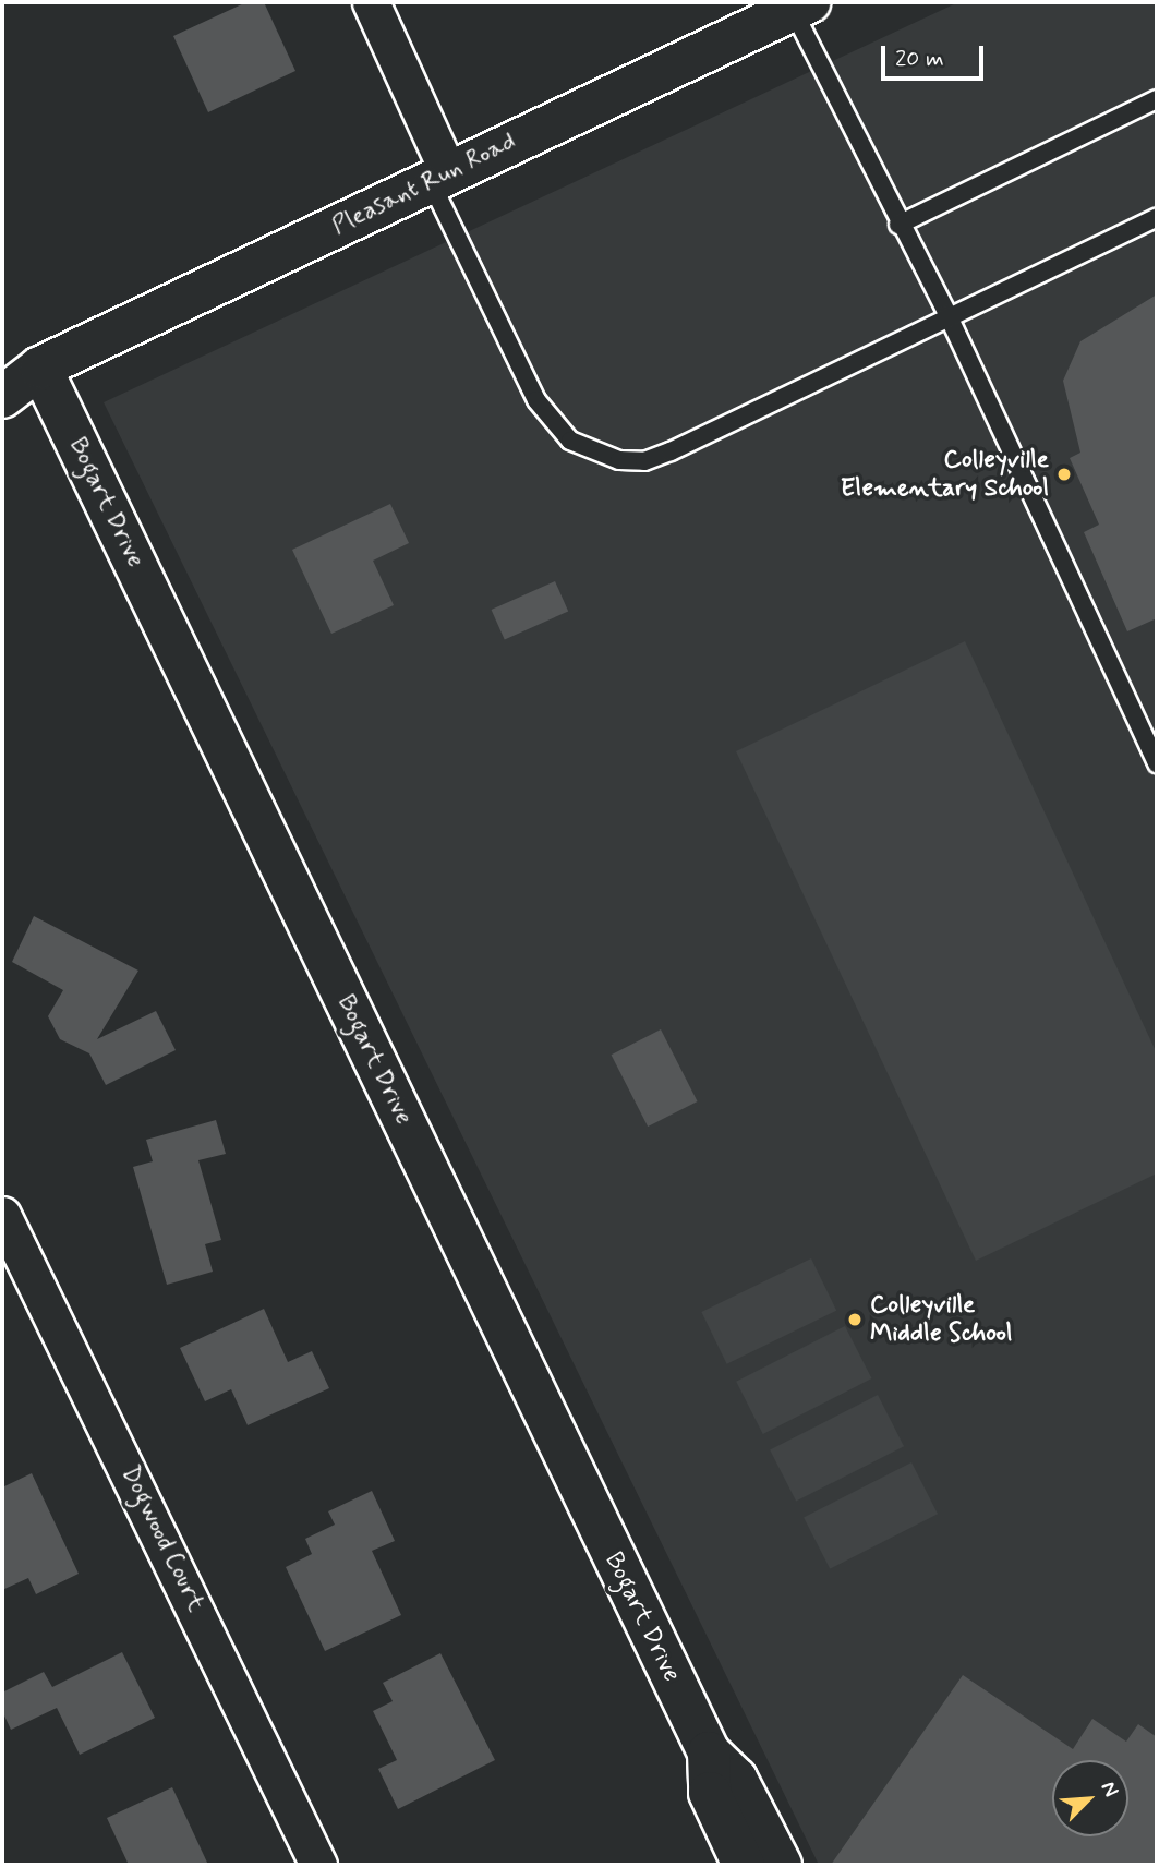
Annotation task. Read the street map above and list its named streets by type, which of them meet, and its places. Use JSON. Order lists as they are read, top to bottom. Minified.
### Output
{"streets":{"street":["Pleasant Run Road","Bogart Drive","Dogwood Court"]},"crossings":[["Pleasant Run Road","Bogart Drive"]],"places":["Colleyville Elementary School","Colleyville Middle School"],"scale_bar":"20 m","north":"top right"}
